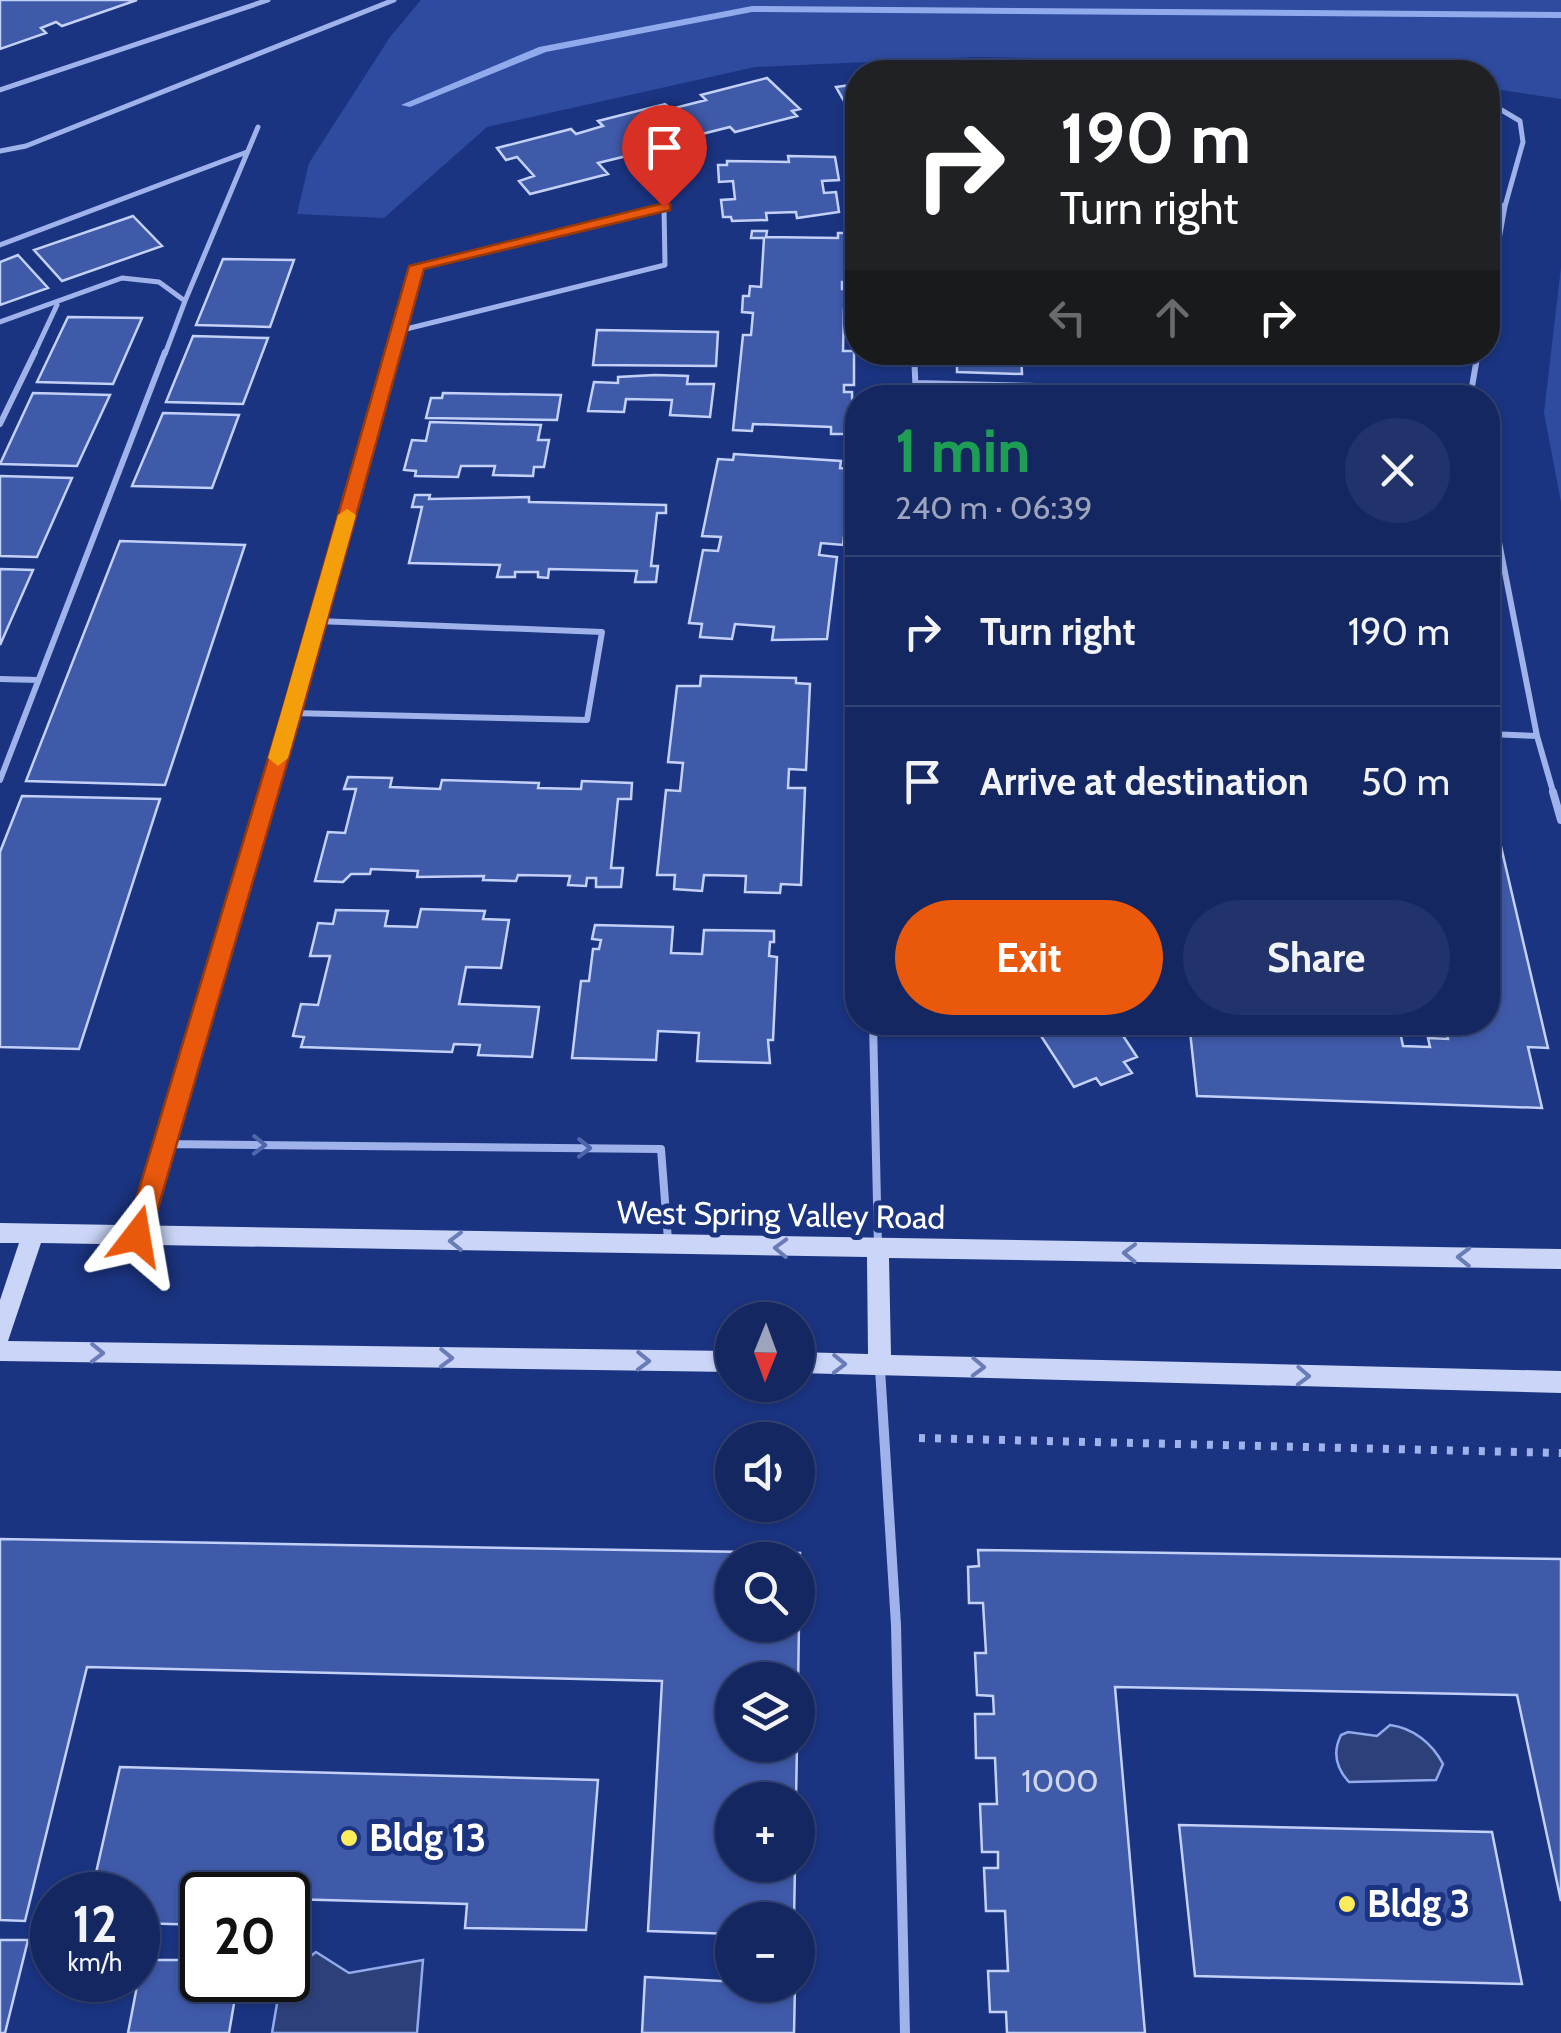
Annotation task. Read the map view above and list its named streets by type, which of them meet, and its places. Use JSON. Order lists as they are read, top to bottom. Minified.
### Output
{"streets":{"main road":["West Spring Valley Road"]},"places":["Bldg 13","Bldg 3"],"house_numbers":["1000"],"north":"bottom","page":{"turn":["190 m","Turn right"],"heading":["1 min","240 m · 06:39"],"list":[{"name":"Turn right","value":"190 m"},{"name":"Arrive at destination","value":"50 m"}],"buttons":["Exit","Share"],"map_buttons":["+","−"],"speed":"12 km/h","limit":"20"}}
